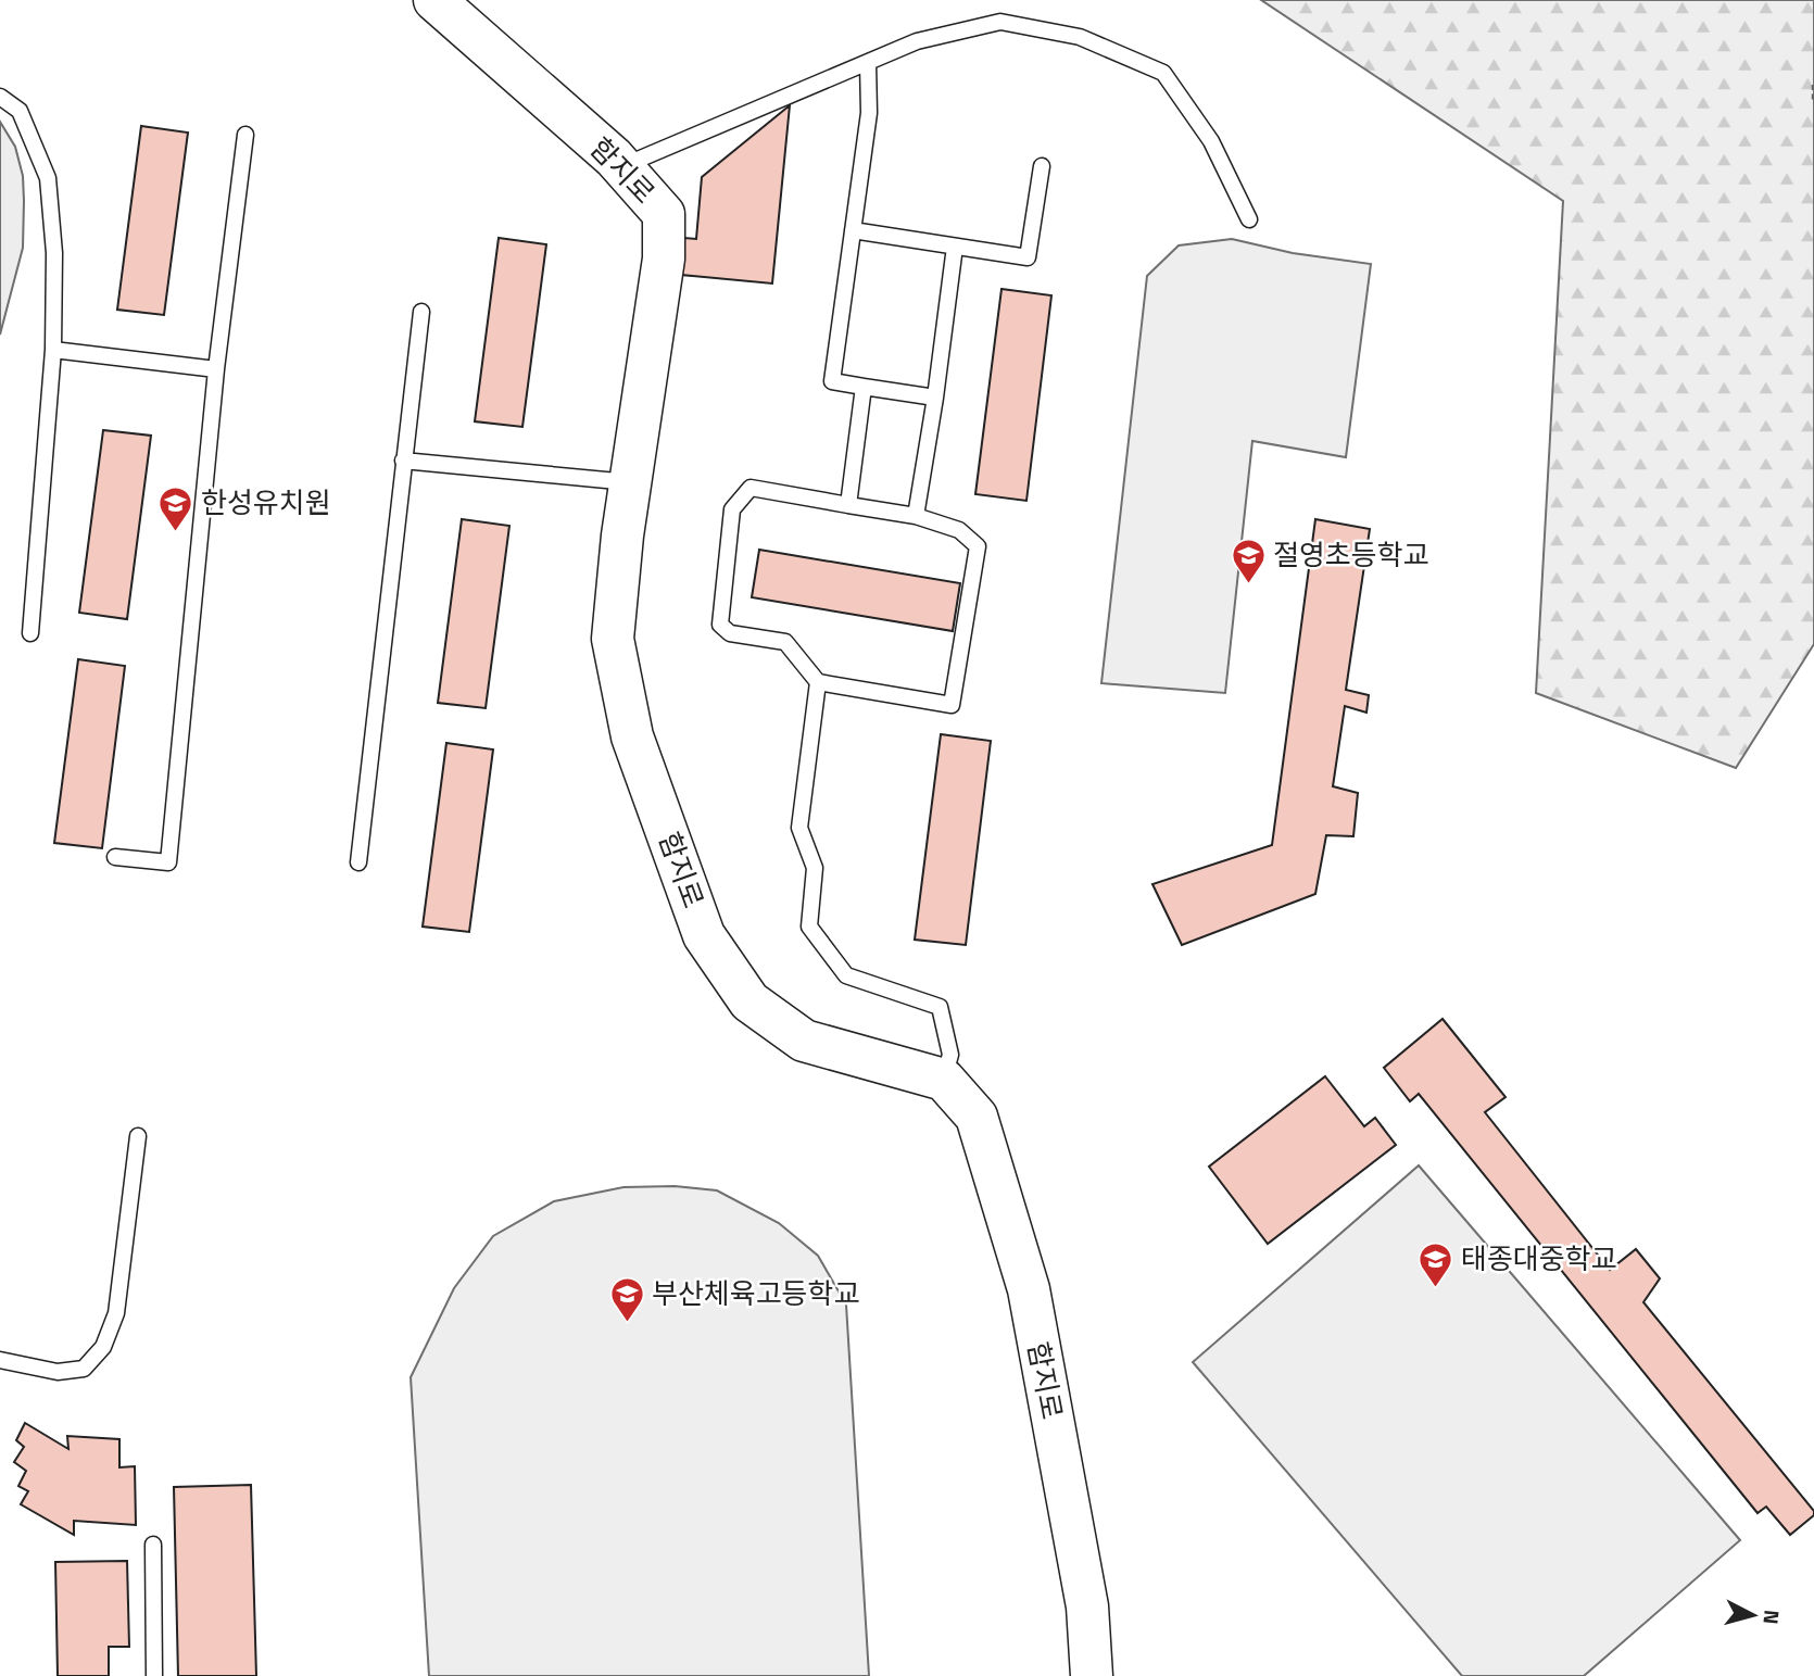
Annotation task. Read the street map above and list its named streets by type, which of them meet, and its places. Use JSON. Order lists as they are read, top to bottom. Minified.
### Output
{"streets":{"street":["함지로"]},"places":{"school or university":["한성유치원","절영초등학교","태종대중학교","부산체육고등학교"]},"north":"right"}
